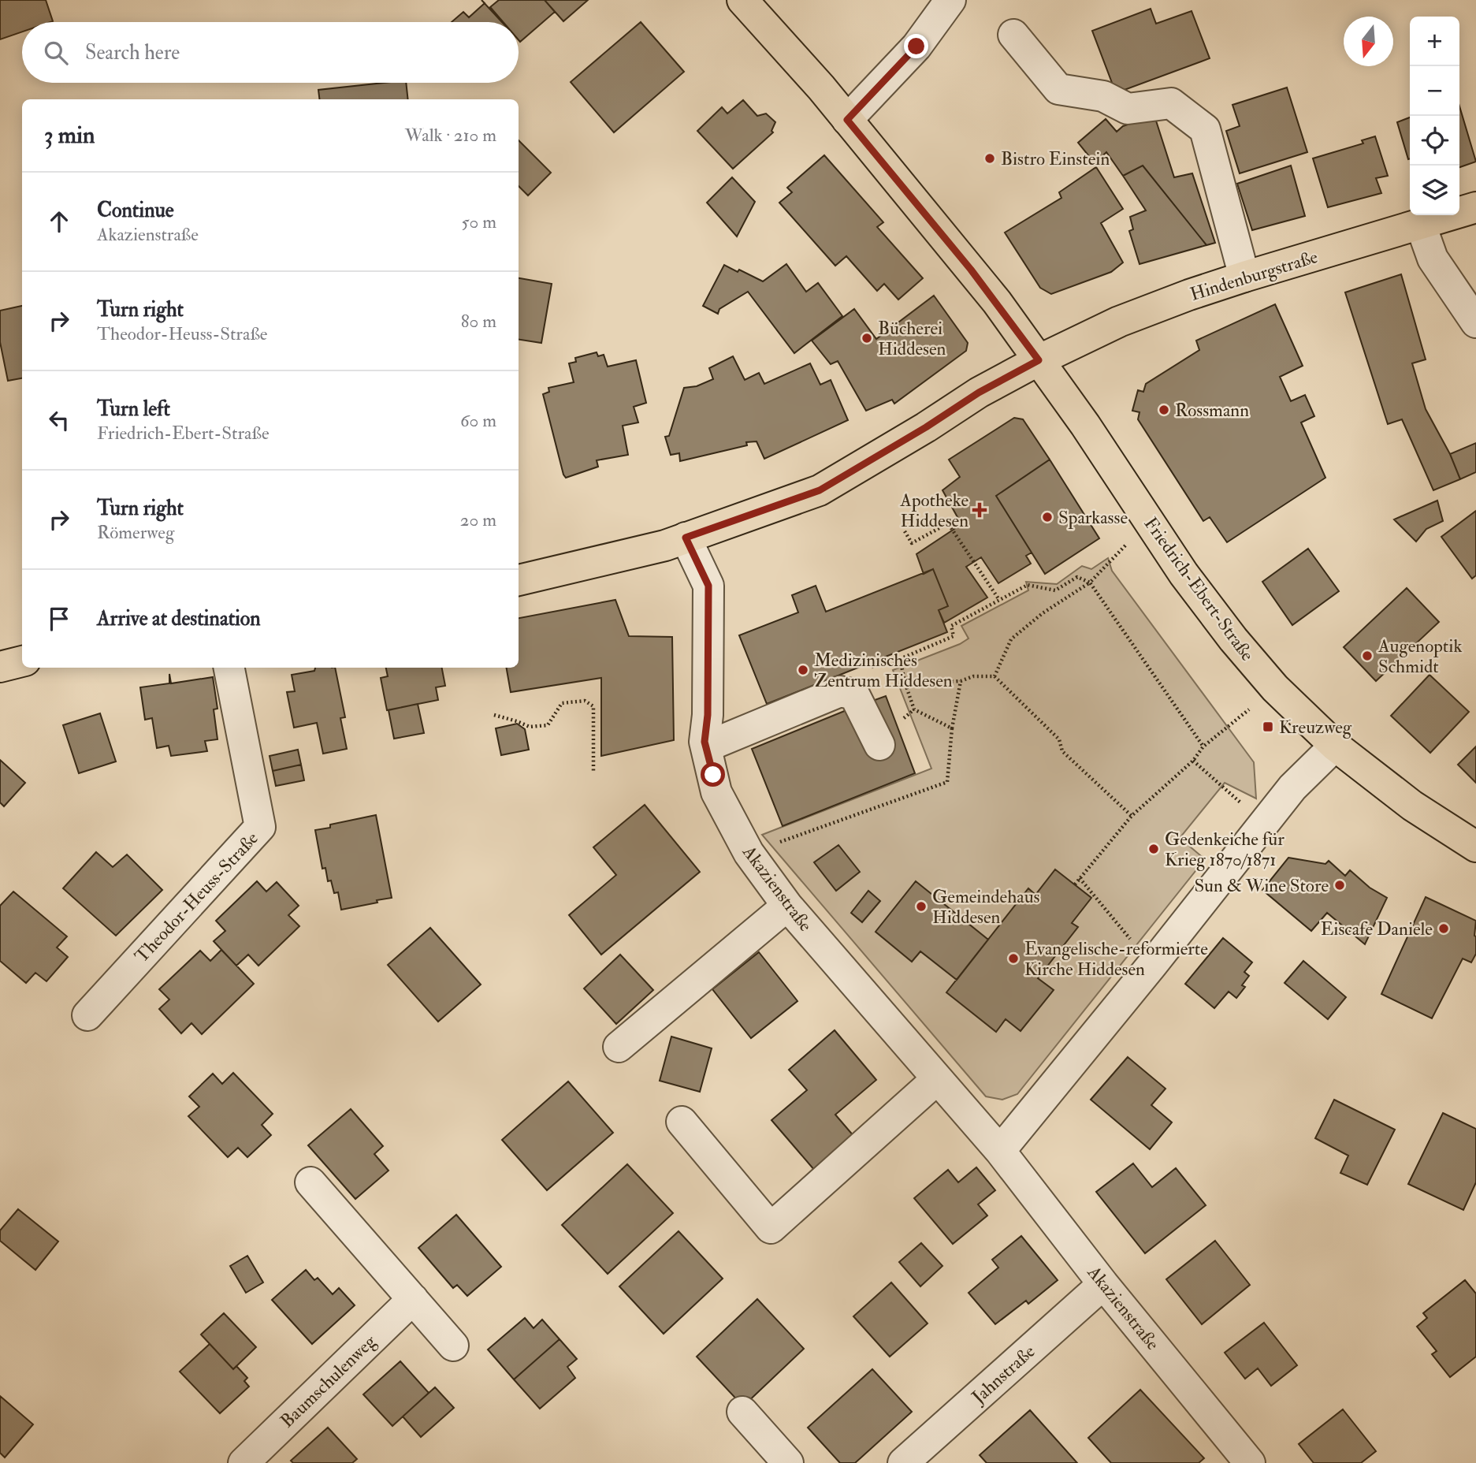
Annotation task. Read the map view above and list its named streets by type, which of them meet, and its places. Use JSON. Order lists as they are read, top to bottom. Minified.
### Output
{"streets":{"main road":["Hindenburgstraße","Friedrich-Ebert-Straße"],"street":["Akazienstraße","Theodor-Heuss-Straße","Jahnstraße","Baumschulenweg"]},"crossings":[["Hindenburgstraße","Friedrich-Ebert-Straße"],["Akazienstraße","Jahnstraße"]],"places":{"other":["Bistro Einstein","Bücherei Hiddesen","Rossmann","Sparkasse","Augenoptik Schmidt","Medizinisches Zentrum Hiddesen","Gedenkeiche für Krieg 1870/1871","Sun & Wine Store","Gemeindehaus Hiddesen","Eiscafe Daniele","Evangelische-reformierte Kirche Hiddesen"],"health":["Apotheke Hiddesen"],"transit":["Kreuzweg"]},"north":"bottom","page":{"map_buttons":["+","−"],"search":"Search here","heading":["3 min","Walk · 210 m"],"list":[["Continue","Akazienstraße","50 m"],["Turn right","Theodor-Heuss-Straße","80 m"],["Turn left","Friedrich-Ebert-Straße","60 m"],["Turn right","Römerweg","20 m"],"Arrive at destination"]}}
